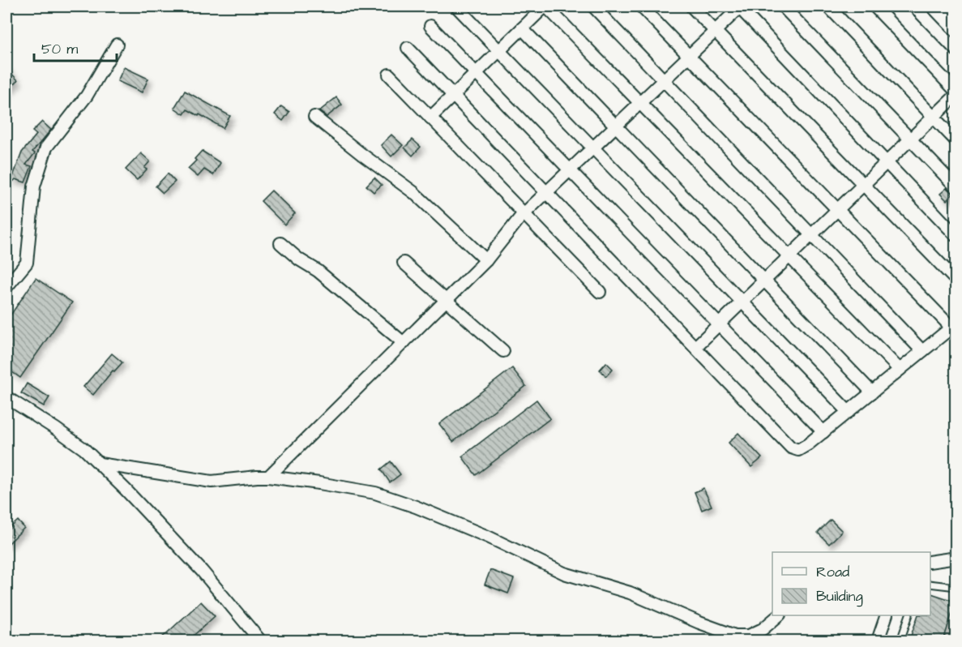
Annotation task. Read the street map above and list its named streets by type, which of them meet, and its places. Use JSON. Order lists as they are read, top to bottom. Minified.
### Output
{"legend":["Road","Building"],"scale_bar":"50 m"}
